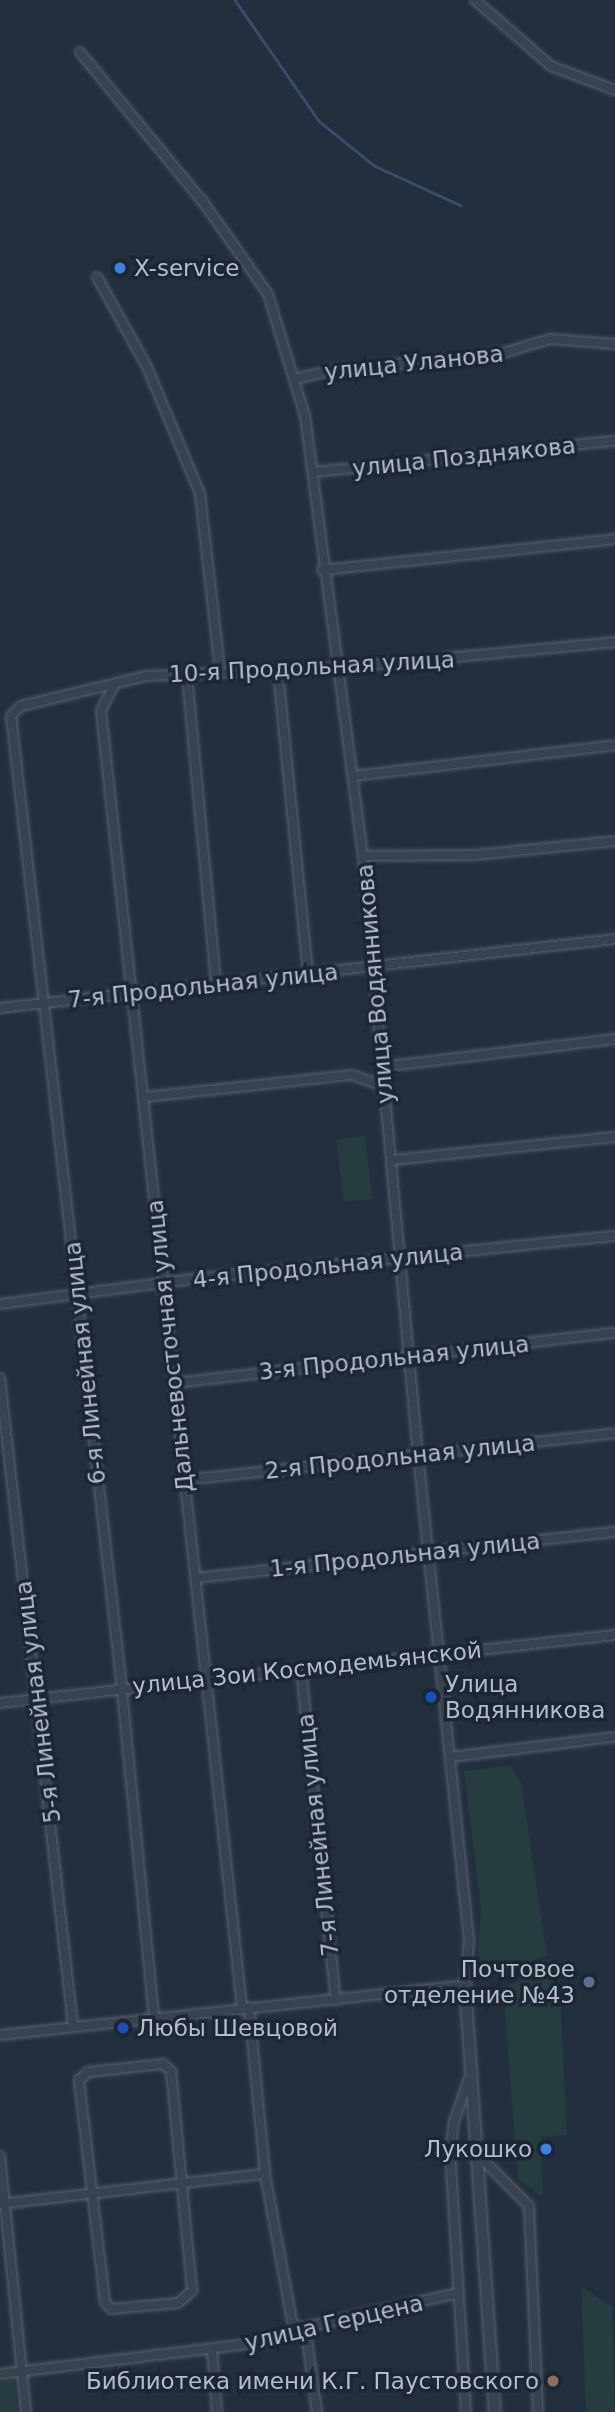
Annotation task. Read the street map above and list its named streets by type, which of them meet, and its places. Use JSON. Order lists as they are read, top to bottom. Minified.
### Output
{"streets":{"street":["улица Уланова","улица Позднякова","10-я Продольная улица","улица Водянникова","7-я Продольная улица","4-я Продольная улица","Дальневосточная улица","3-я Продольная улица","6-я Линейная улица","2-я Продольная улица","1-я Продольная улица","улица Зои Космодемьянской","5-я Линейная улица","7-я Линейная улица","улица Герцена"]},"crossings":[["улица Уланова","улица Водянникова"],["улица Позднякова","улица Водянникова"],["10-я Продольная улица","улица Водянникова"],["10-я Продольная улица","Дальневосточная улица"],["10-я Продольная улица","6-я Линейная улица"],["улица Водянникова","7-я Продольная улица"],["улица Водянникова","4-я Продольная улица"],["улица Водянникова","3-я Продольная улица"],["улица Водянникова","2-я Продольная улица"],["улица Водянникова","1-я Продольная улица"],["улица Водянникова","улица Зои Космодемьянской"],["7-я Продольная улица","Дальневосточная улица"],["7-я Продольная улица","6-я Линейная улица"],["4-я Продольная улица","Дальневосточная улица"],["4-я Продольная улица","6-я Линейная улица"],["Дальневосточная улица","3-я Продольная улица"],["Дальневосточная улица","2-я Продольная улица"],["Дальневосточная улица","1-я Продольная улица"],["Дальневосточная улица","улица Зои Космодемьянской"],["Дальневосточная улица","улица Герцена"],["6-я Линейная улица","улица Зои Космодемьянской"],["улица Зои Космодемьянской","5-я Линейная улица"],["улица Зои Космодемьянской","7-я Линейная улица"]],"places":["X-service","Улица Водянникова","Почтовое отделение №43","Любы Шевцовой","Лукошко","Библиотека имени К.Г. Паустовского"]}
